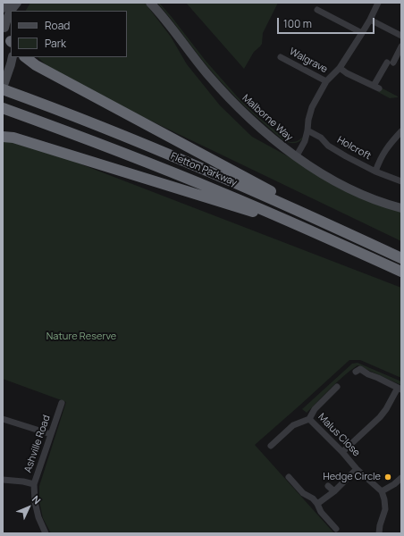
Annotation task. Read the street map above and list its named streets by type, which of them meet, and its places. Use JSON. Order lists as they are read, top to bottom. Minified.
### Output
{"streets":{"highway":["Fletton Parkway"],"street":["Walgrave","Malborne Way","Holcroft","Malus Close","Ashville Road"]},"crossings":[["Walgrave","Malborne Way"],["Walgrave","Holcroft"]],"parks":["Nature Reserve"],"places":["Hedge Circle"],"legend":["Road","Park"],"scale_bar":"100 m","north":"top right"}
